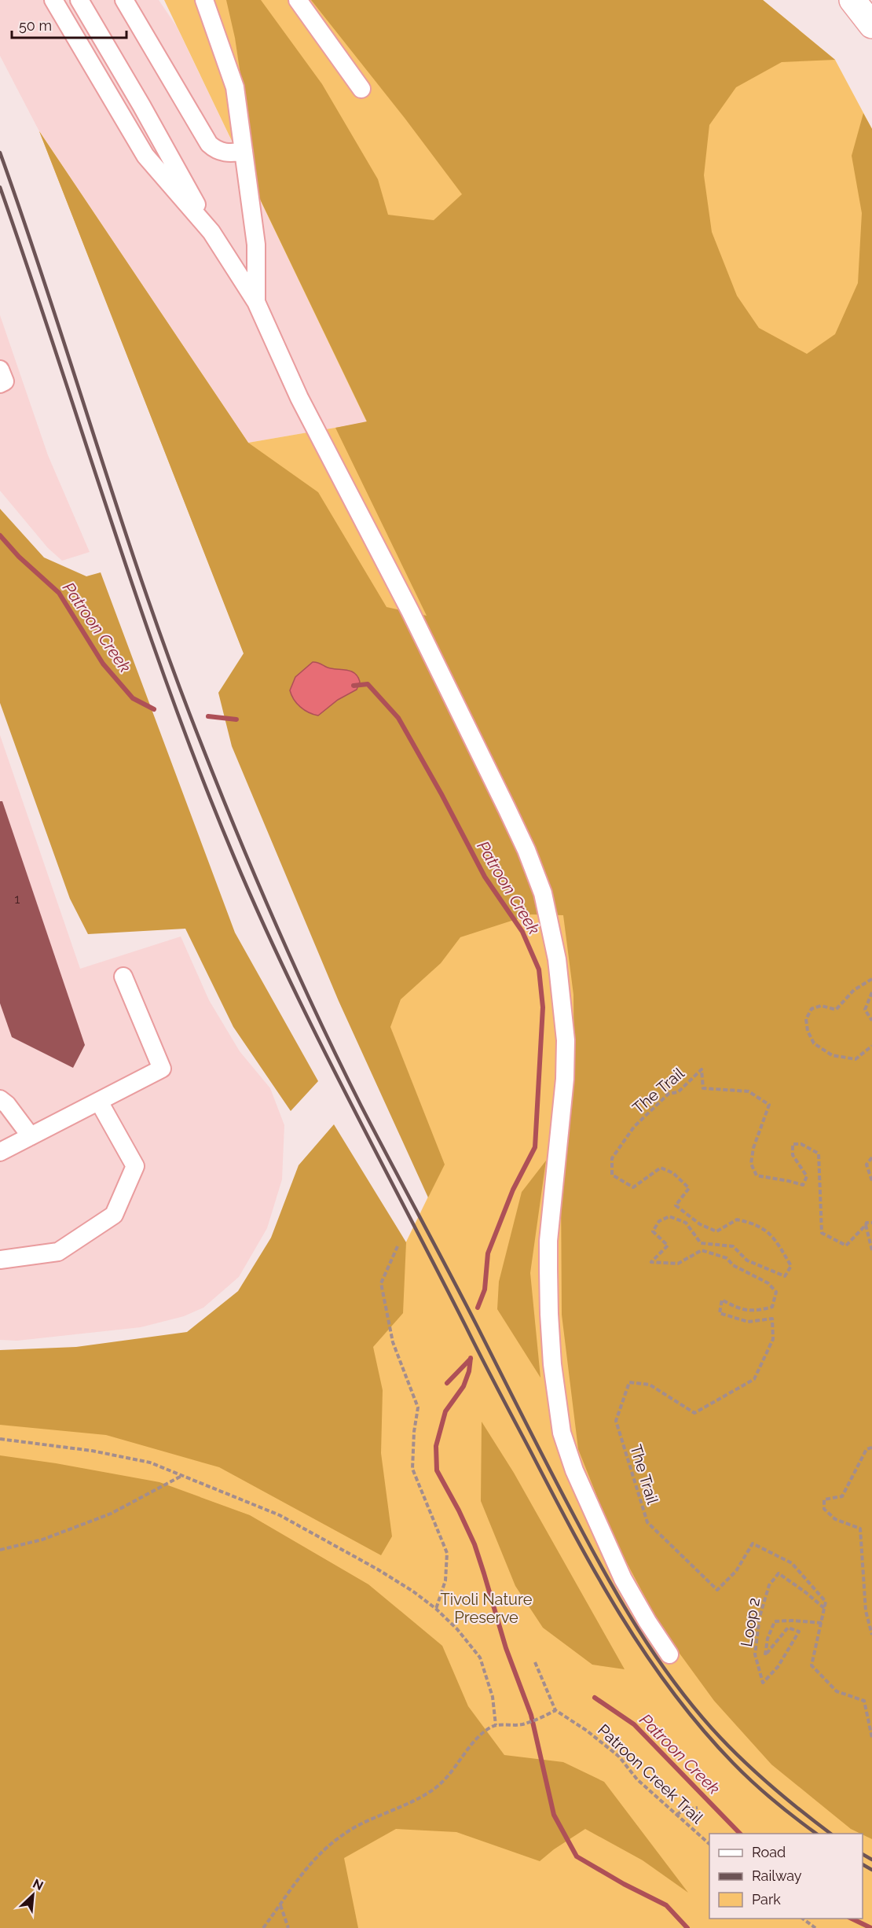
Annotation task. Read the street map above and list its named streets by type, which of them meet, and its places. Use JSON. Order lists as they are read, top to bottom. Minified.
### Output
{"streets":{"path":["The Trail","Loop 2","Patroon Creek Trail"]},"crossings":[["The Trail","Loop 2"]],"water":["Patroon Creek"],"parks":["Tivoli Nature Preserve"],"house_numbers":["1"],"legend":["Road","Railway","Park"],"scale_bar":"50 m","north":"top right"}
